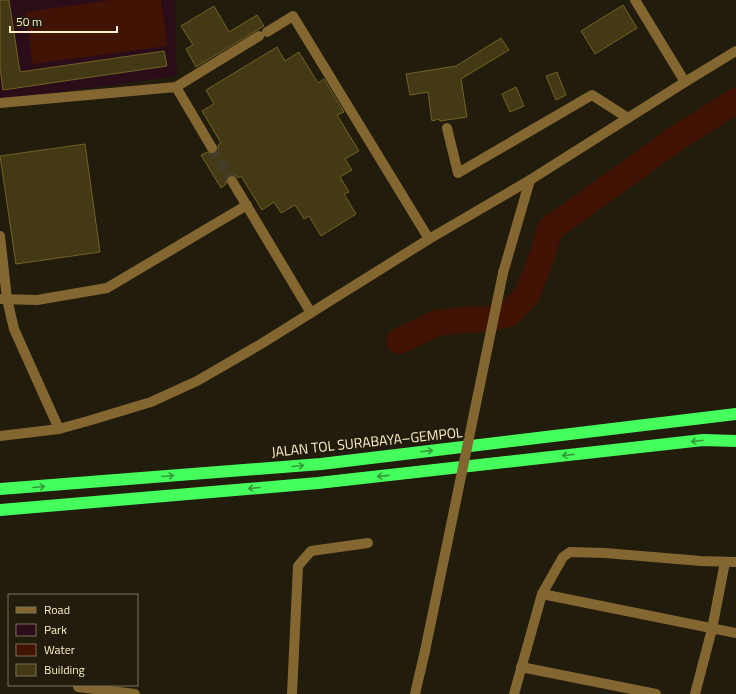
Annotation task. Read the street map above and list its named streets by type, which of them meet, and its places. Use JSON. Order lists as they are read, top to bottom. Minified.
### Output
{"streets":{"highway":["JALAN TOL SURABAYA–GEMPOL"]},"legend":["Road","Park","Water","Building"],"scale_bar":"50 m"}
